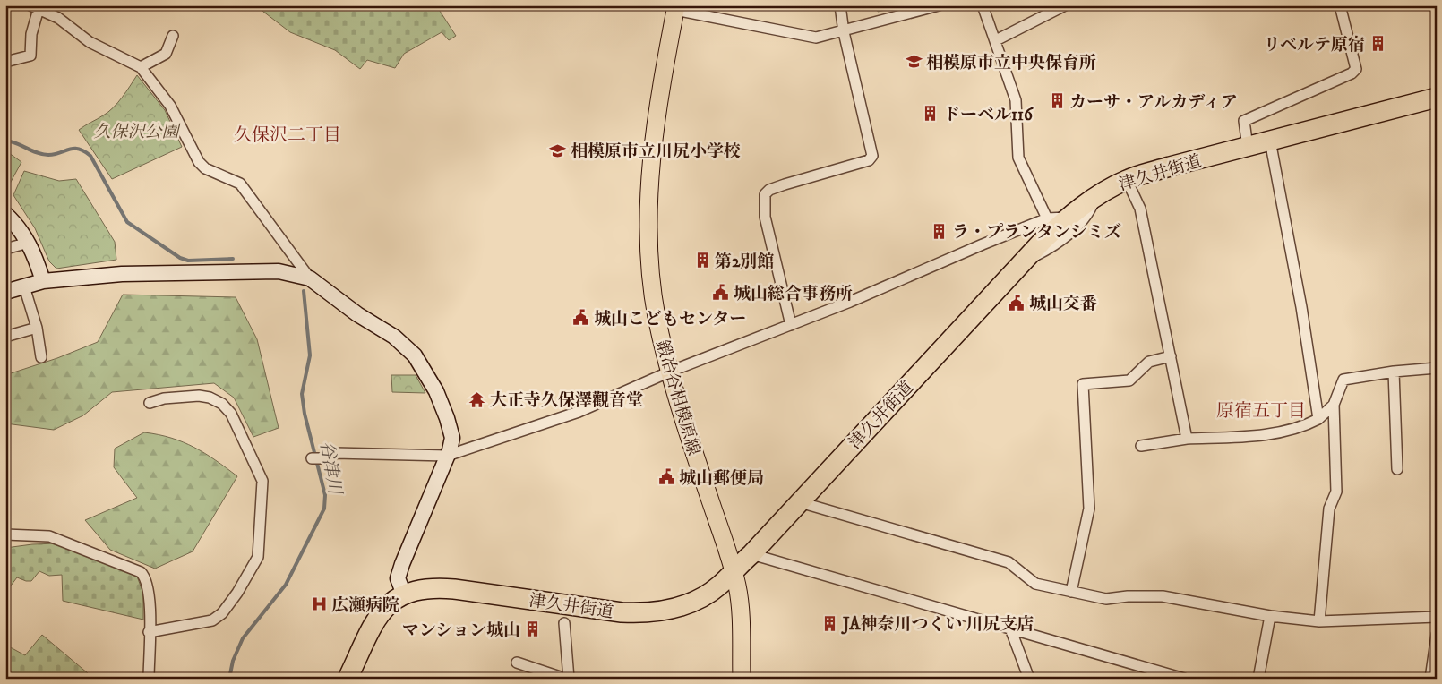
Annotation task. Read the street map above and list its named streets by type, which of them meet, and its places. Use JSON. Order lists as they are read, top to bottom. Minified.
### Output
{"streets":{"highway":["津久井街道"],"main road":["鍛冶谷相模原線"]},"crossings":[["津久井街道","鍛冶谷相模原線"]],"districts":["久保沢二丁目","原宿五丁目"],"water":["谷津川"],"parks":["久保沢公園"],"places":{"building":["リベルテ原宿","カーサ・アルカディア","ドーベル116","ラ・プランタンシミズ","第2別館","JA神奈川つくい 川尻支店","マンション城山"],"school or university":["相模原市立中央保育所","相模原市立川尻小学校"],"public building":["城山総合事務所","城山交番","城山こどもセンター","城山郵便局"],"temple":["大正寺久保澤觀音堂"],"hospital":["広瀬病院"]}}
